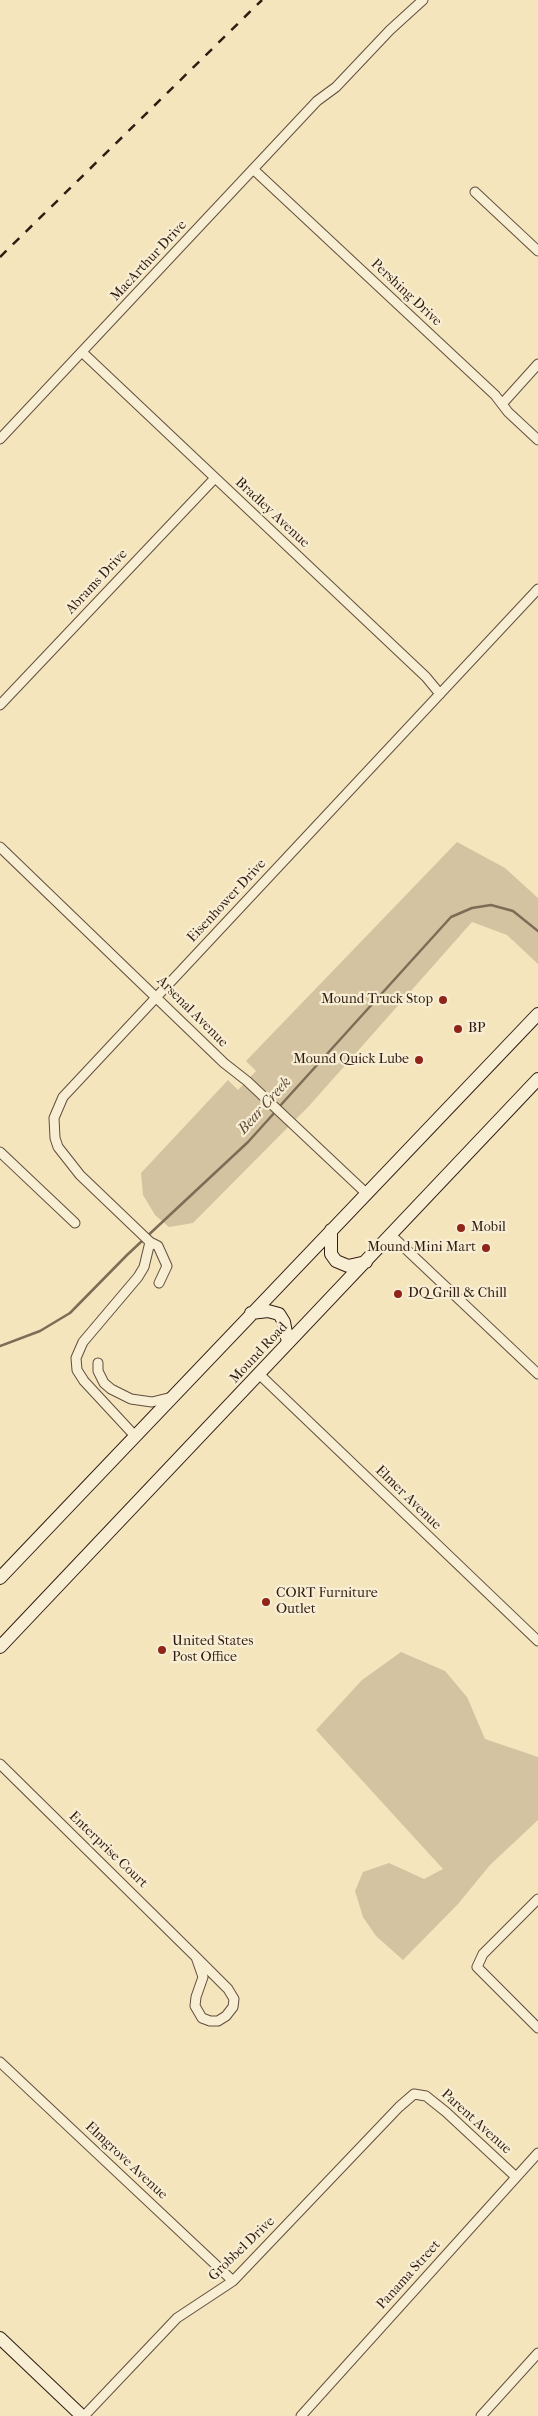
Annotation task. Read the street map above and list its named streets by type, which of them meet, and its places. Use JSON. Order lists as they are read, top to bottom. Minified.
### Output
{"streets":{"main road":["Mound Road"],"street":["MacArthur Drive","Pershing Drive","Bradley Avenue","Abrams Drive","Eisenhower Drive","Arsenal Avenue","Elmer Avenue","Enterprise Court","Parent Avenue","Elmgrove Avenue","Grobbel Drive","Panama Street"]},"crossings":[["MacArthur Drive","Pershing Drive"],["MacArthur Drive","Bradley Avenue"],["Bradley Avenue","Abrams Drive"],["Bradley Avenue","Eisenhower Drive"],["Eisenhower Drive","Arsenal Avenue"],["Mound Road","Elmer Avenue"],["Parent Avenue","Grobbel Drive"],["Parent Avenue","Panama Street"],["Elmgrove Avenue","Grobbel Drive"]],"water":["Bear Creek"],"places":["Mound Truck Stop","BP","Mound Quick Lube","Mobil","Mound Mini Mart","DQ Grill & Chill","CORT Furniture Outlet","United States Post Office"]}
